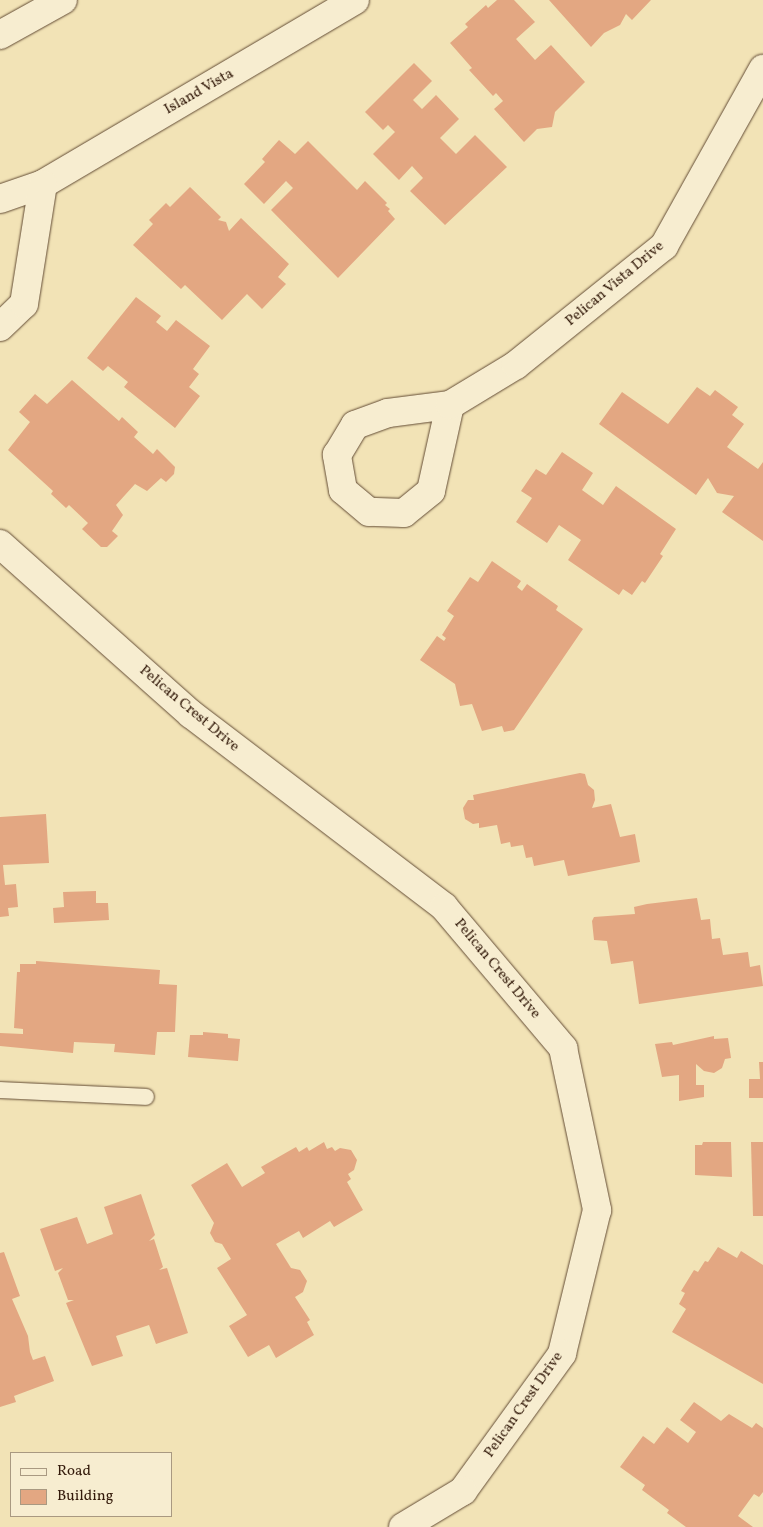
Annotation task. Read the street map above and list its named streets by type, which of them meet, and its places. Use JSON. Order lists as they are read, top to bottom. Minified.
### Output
{"streets":{"street":["Island Vista","Pelican Vista Drive","Pelican Crest Drive"]},"legend":["Road","Building"]}
